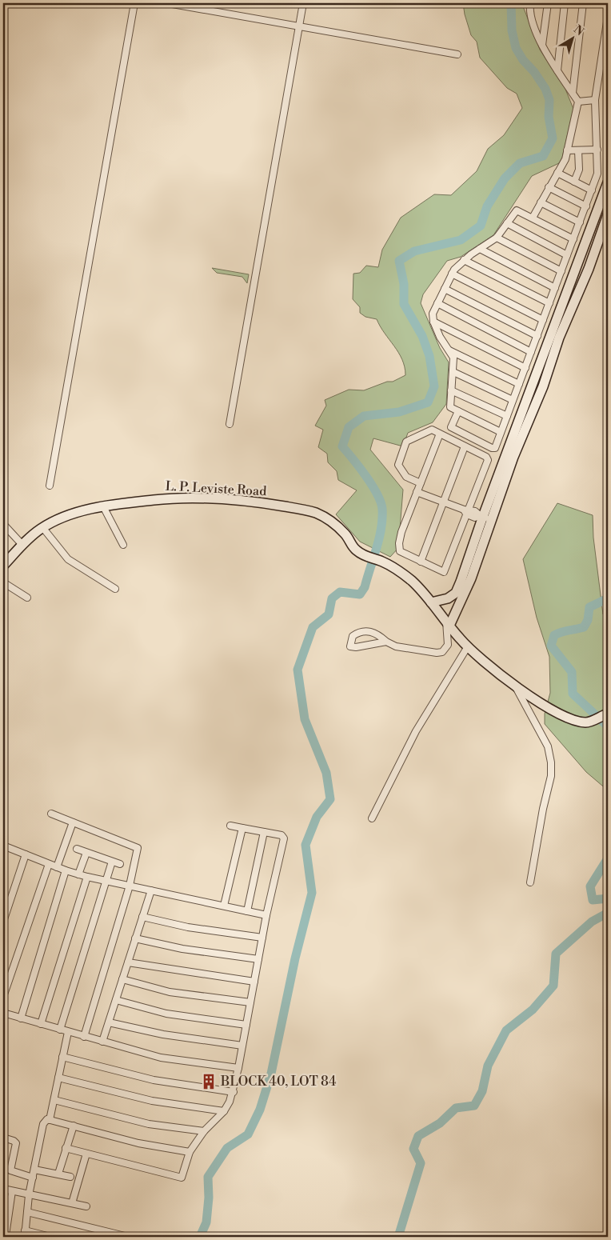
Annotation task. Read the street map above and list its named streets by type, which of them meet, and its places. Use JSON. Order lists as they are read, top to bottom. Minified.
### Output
{"streets":{"street":["L. P. Leviste Road"]},"places":{"building":["BLOCK 40, LOT 84"]},"north":"top right"}
